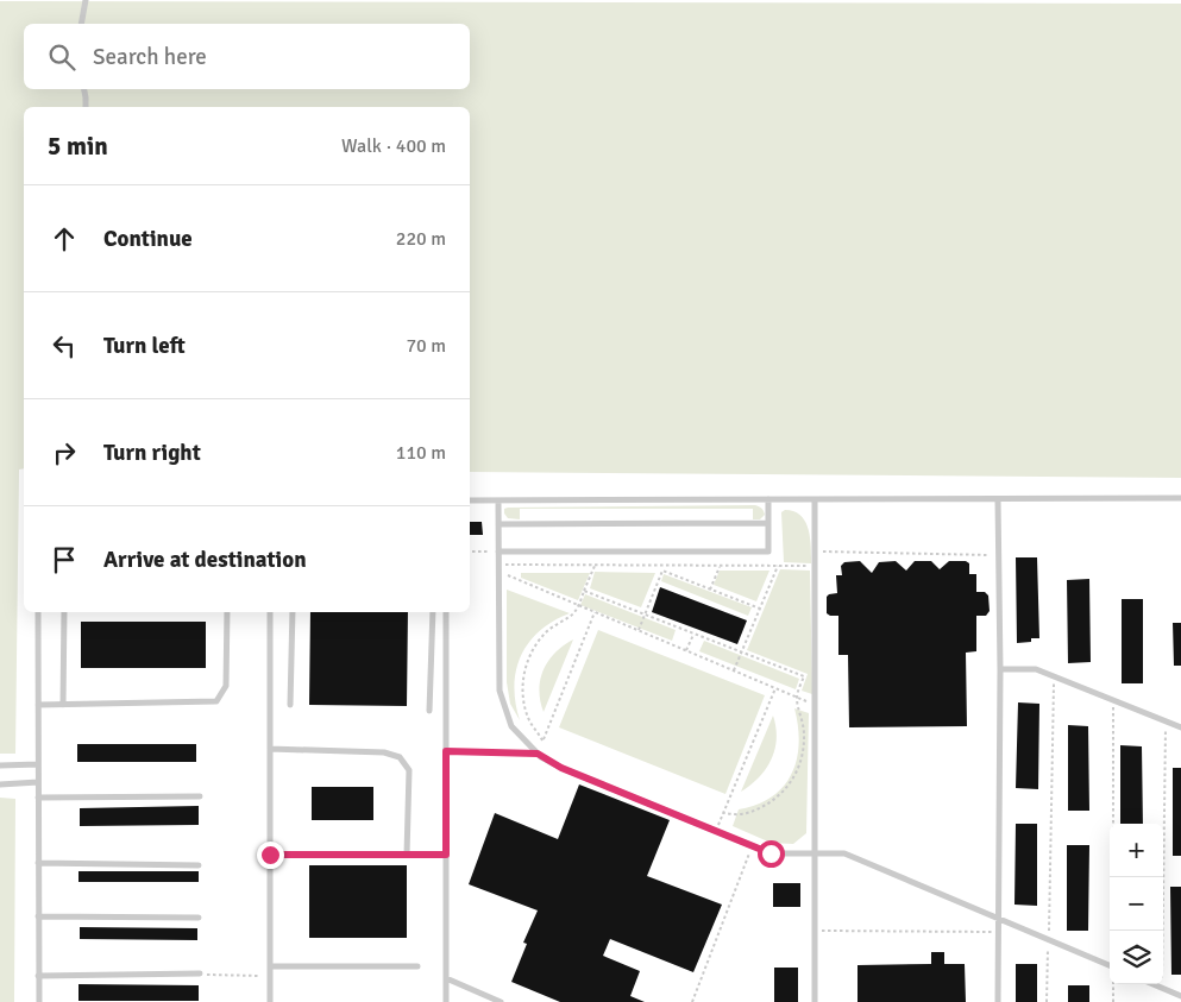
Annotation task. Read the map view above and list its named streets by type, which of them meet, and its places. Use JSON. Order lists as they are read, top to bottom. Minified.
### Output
{"page":{"search":"Search here","heading":["5 min","Walk · 400 m"],"list":[["Continue","220 m"],["Turn left","70 m"],["Turn right","110 m"],"Arrive at destination"],"map_buttons":["+","−"]}}
